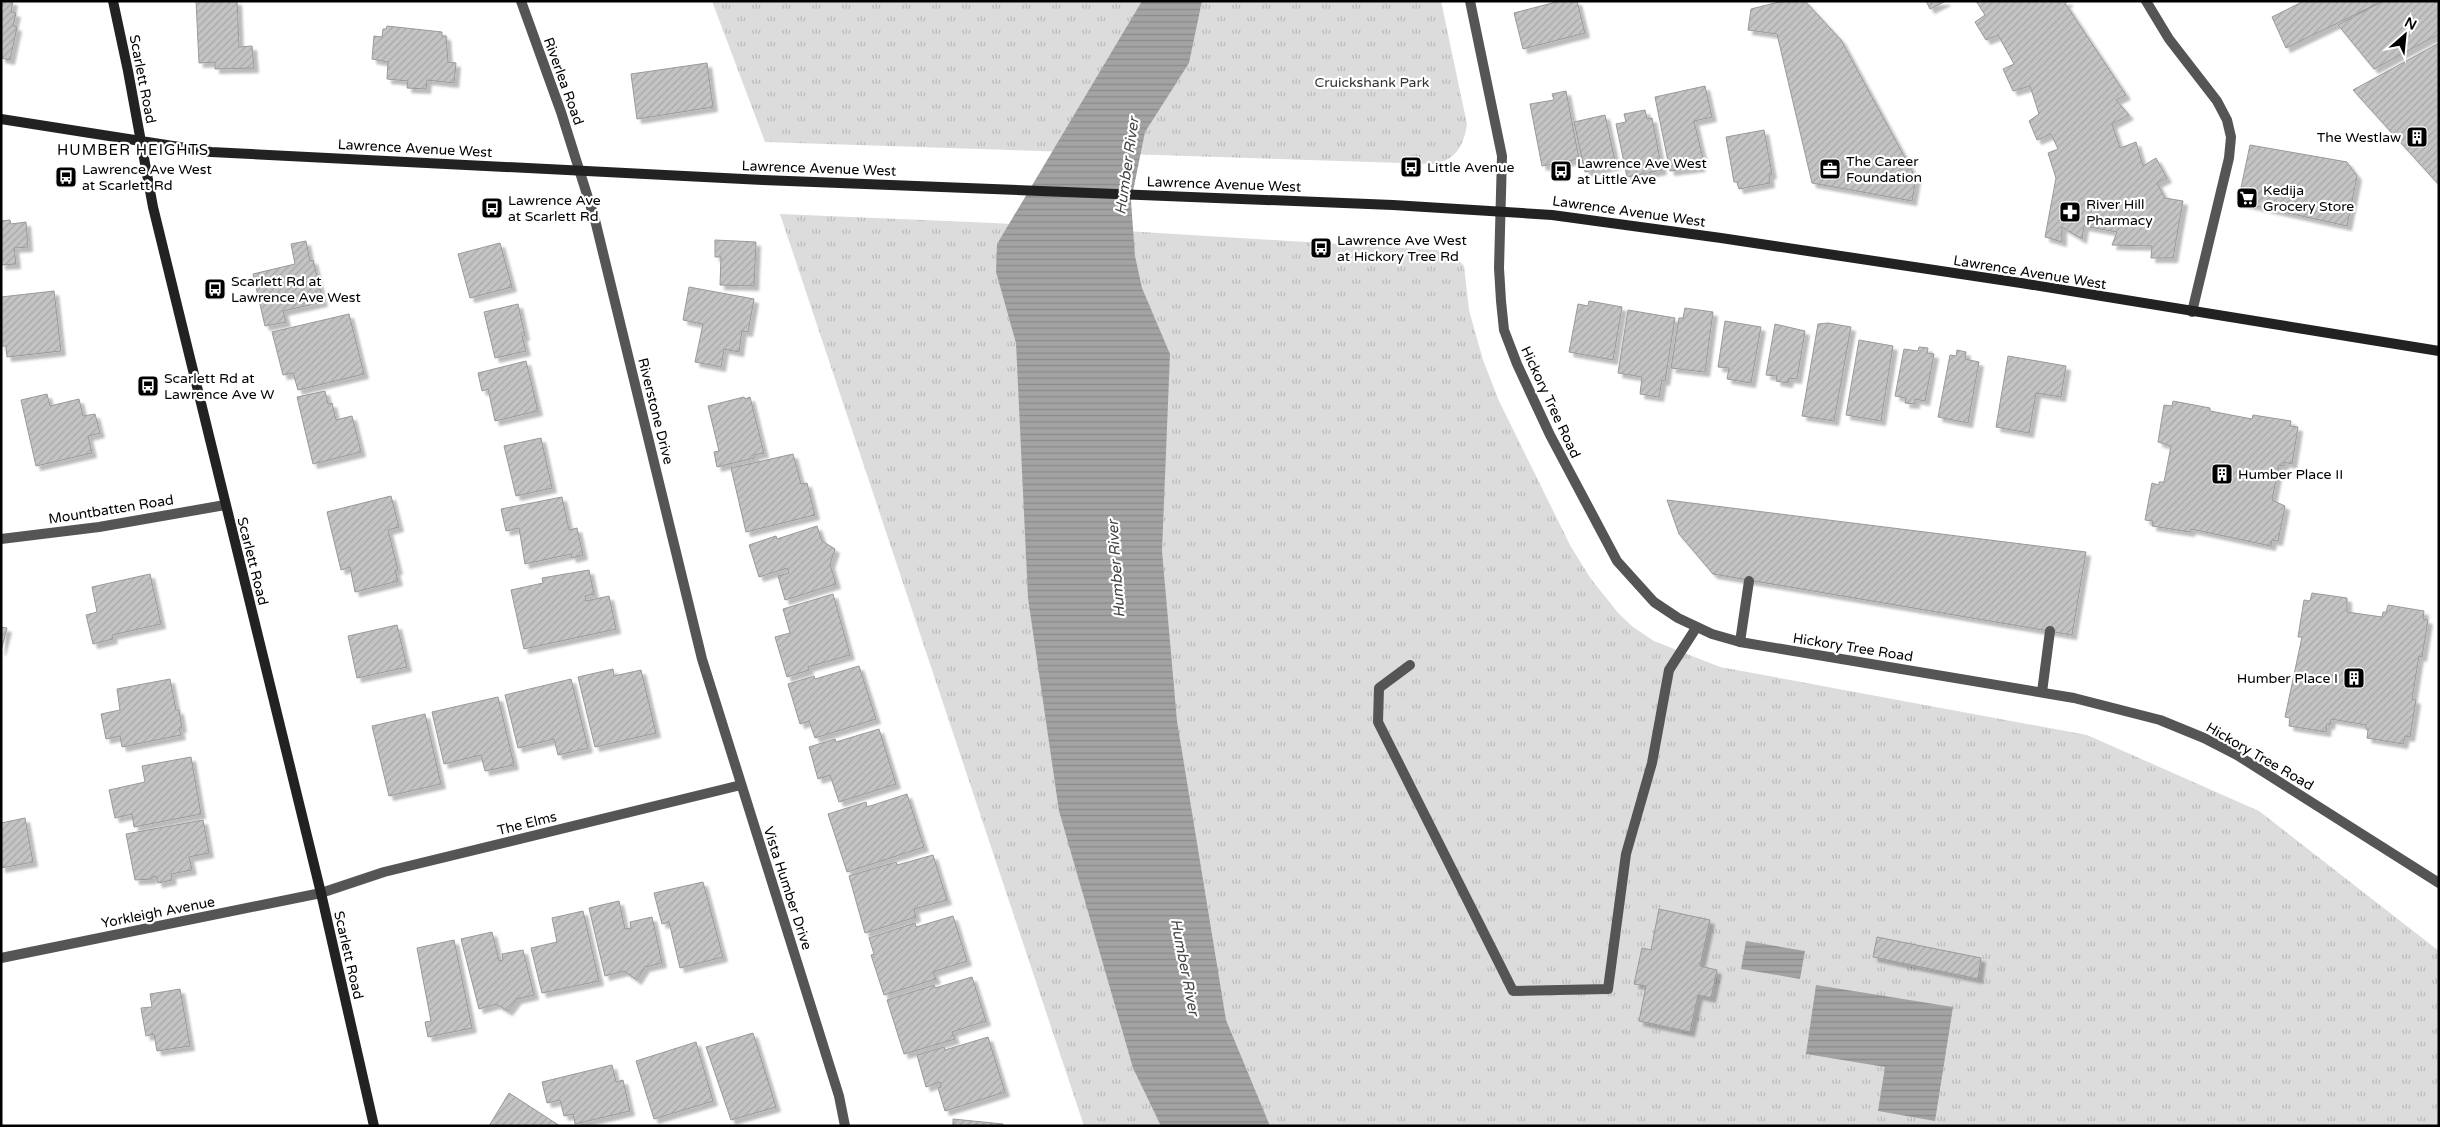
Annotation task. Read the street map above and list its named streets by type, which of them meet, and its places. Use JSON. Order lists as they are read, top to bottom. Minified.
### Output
{"streets":{"main road":["Scarlett Road","Lawrence Avenue West"],"street":["Riverlea Road","Hickory Tree Road","Riverstone Drive","Mountbatten Road","The Elms","Vista Humber Drive","Yorkleigh Avenue"]},"crossings":[["Scarlett Road","Lawrence Avenue West"],["Scarlett Road","Mountbatten Road"],["Scarlett Road","The Elms"],["Scarlett Road","Yorkleigh Avenue"],["Riverlea Road","Lawrence Avenue West"],["Riverlea Road","Riverstone Drive"],["Lawrence Avenue West","Hickory Tree Road"],["Lawrence Avenue West","Riverstone Drive"],["Riverstone Drive","Vista Humber Drive"],["The Elms","Vista Humber Drive"],["The Elms","Yorkleigh Avenue"]],"districts":["HUMBER HEIGHTS"],"water":["Humber River"],"parks":["Cruickshank Park"],"places":{"building":["The Westlaw","Humber Place II","Humber Place I"],"bus stop":["Little Avenue","Lawrence Ave West at Little Ave","Lawrence Ave West at Scarlett Rd","Lawrence Ave at Scarlett Rd","Lawrence Ave West at Hickory Tree Rd","Scarlett Rd at Lawrence Ave West","Scarlett Rd at Lawrence Ave W"],"office":["The Career Foundation"],"supermarket":["Kedija Grocery Store"],"pharmacy":["River Hill Pharmacy"]},"north":"top right"}
